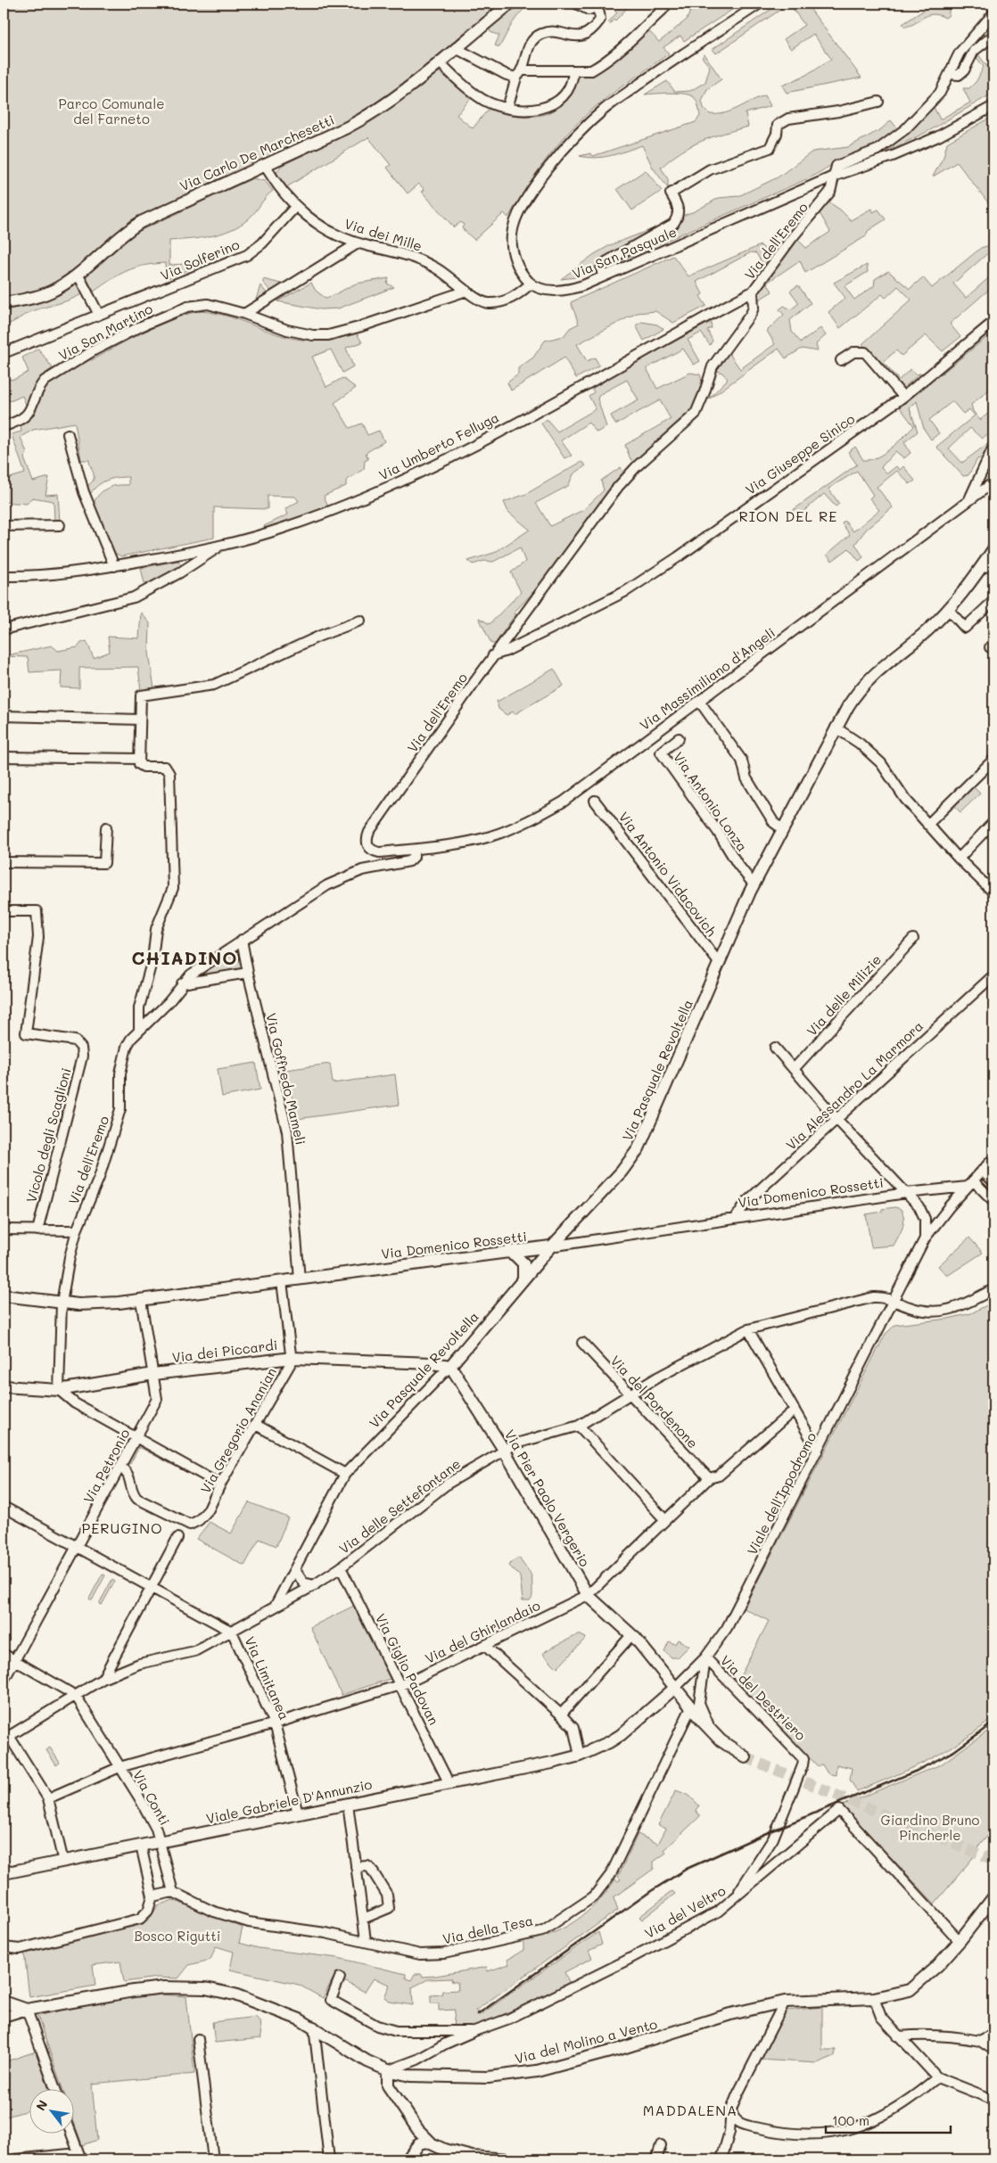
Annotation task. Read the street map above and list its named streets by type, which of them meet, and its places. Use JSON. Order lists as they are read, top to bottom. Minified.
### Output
{"streets":{"main road":["Via Carlo De Marchesetti","Via Pasquale Revoltella","Via Domenico Rossetti","Via dei Piccardi","Via Pier Paolo Vergerio","Viale Gabriele D'Annunzio","Via del Molino a Vento"],"street":["Via dei Mille","Via dell'Eremo","Via San Pasquale","Via Solferino","Via San Martino","Via Umberto Felluga","Via Giuseppe Sinico","Via Massimiliano d'Angeli","Via Antonio Lonza","Via Antonio Vidacovich","Via delle Milizie","Via Goffredo Mameli","Via Alessandro La Marmora","Vicolo degli Scaglioni","Via del Pordenone","Via Gregorio Ananian","Via Petronio","Viale dell'Ippodromo","Via delle Settefontane","Via del Ghirlandaio","Via Giglio Padovan","Via Limitanea","Via del Destriero","Via Conti","Via del Veltro","Via della Tesa"]},"crossings":[["Via Carlo De Marchesetti","Via dei Mille"],["Via dei Mille","Via San Pasquale"],["Via dei Mille","Via Solferino"],["Via dei Mille","Via San Martino"],["Via dell'Eremo","Via San Pasquale"],["Via dell'Eremo","Via Umberto Felluga"],["Via dell'Eremo","Via Giuseppe Sinico"],["Via dell'Eremo","Via Massimiliano d'Angeli"],["Via dell'Eremo","Via Goffredo Mameli"],["Via dell'Eremo","Via Domenico Rossetti"],["Via dell'Eremo","Via dei Piccardi"],["Via Antonio Lonza","Via Pasquale Revoltella"],["Via Antonio Vidacovich","Via Pasquale Revoltella"],["Via Pasquale Revoltella","Via Domenico Rossetti"],["Via Pasquale Revoltella","Via dei Piccardi"],["Via Pasquale Revoltella","Via Pier Paolo Vergerio"],["Via Pasquale Revoltella","Via delle Settefontane"],["Via Goffredo Mameli","Via Domenico Rossetti"],["Via Alessandro La Marmora","Via Domenico Rossetti"],["Via Domenico Rossetti","Via Gregorio Ananian"],["Via Domenico Rossetti","Via Petronio"],["Via Domenico Rossetti","Viale dell'Ippodromo"],["Via dei Piccardi","Via Gregorio Ananian"],["Via dei Piccardi","Via Petronio"],["Via dei Piccardi","Via Pier Paolo Vergerio"],["Via del Pordenone","Via delle Settefontane"],["Via del Pordenone","Via del Ghirlandaio"],["Via Gregorio Ananian","Via Petronio"],["Viale dell'Ippodromo","Via Pier Paolo Vergerio"],["Viale dell'Ippodromo","Via delle Settefontane"],["Viale dell'Ippodromo","Via del Destriero"],["Viale dell'Ippodromo","Viale Gabriele D'Annunzio"],["Via Pier Paolo Vergerio","Via delle Settefontane"],["Via Pier Paolo Vergerio","Via del Ghirlandaio"],["Via Pier Paolo Vergerio","Viale Gabriele D'Annunzio"],["Via Pier Paolo Vergerio","Via della Tesa"],["Via delle Settefontane","Via Giglio Padovan"],["Via delle Settefontane","Via Limitanea"],["Via delle Settefontane","Via Conti"],["Via del Ghirlandaio","Via Giglio Padovan"],["Via del Ghirlandaio","Via Limitanea"],["Via del Ghirlandaio","Via Conti"],["Via Giglio Padovan","Viale Gabriele D'Annunzio"],["Via Limitanea","Viale Gabriele D'Annunzio"],["Via del Destriero","Via del Veltro"],["Via Conti","Viale Gabriele D'Annunzio"],["Via Conti","Via della Tesa"],["Via del Veltro","Via del Molino a Vento"]],"districts":["RION DEL RE","CHIADINO","PERUGINO","MADDALENA"],"parks":["Parco Comunale del Farneto","Giardino Bruno Pincherle","Bosco Rigutti"],"scale_bar":"100 m","north":"top left"}
